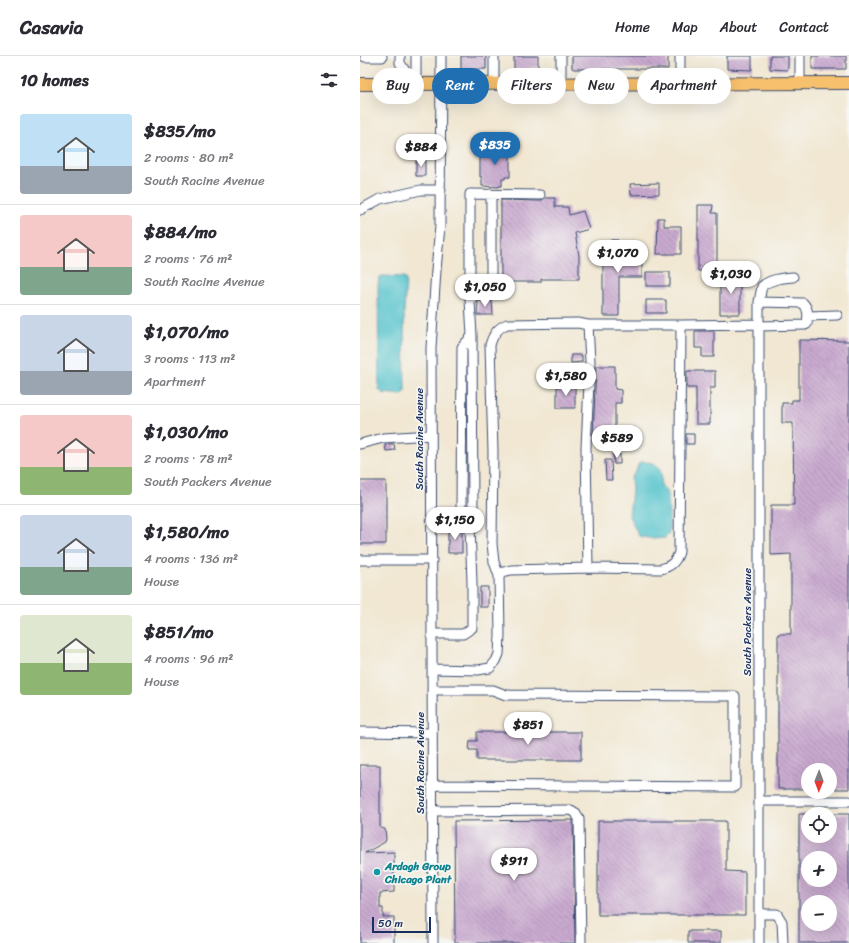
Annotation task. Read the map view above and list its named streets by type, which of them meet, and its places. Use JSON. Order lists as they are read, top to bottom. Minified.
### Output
{"streets":{"street":["South Racine Avenue","South Packers Avenue"]},"places":["Ardagh Group Chicago Plant"],"scale_bar":"50 m","north":"bottom","page":{"header":"Casavia","nav":["Home","Map","About","Contact"],"heading":"10 homes","chip":["Buy","Rent","Filters","New","Apartment"],"list":[{"name":"$835/mo","note":"2 rooms · 80 m² · South Racine Avenue"},{"name":"$884/mo","note":"2 rooms · 76 m² · South Racine Avenue"},{"name":"$1,070/mo","note":"3 rooms · 113 m² · Apartment"},{"name":"$1,030/mo","note":"2 rooms · 78 m² · South Packers Avenue"},{"name":"$1,580/mo","note":"4 rooms · 136 m² · House"},{"name":"$851/mo","note":"4 rooms · 96 m² · House"}],"price":["$835","$884","$1,070","$1,030","$1,050","$1,580","$589","$1,150","$851","$911"],"map_buttons":["+","−"],"scale":"50 m"}}
